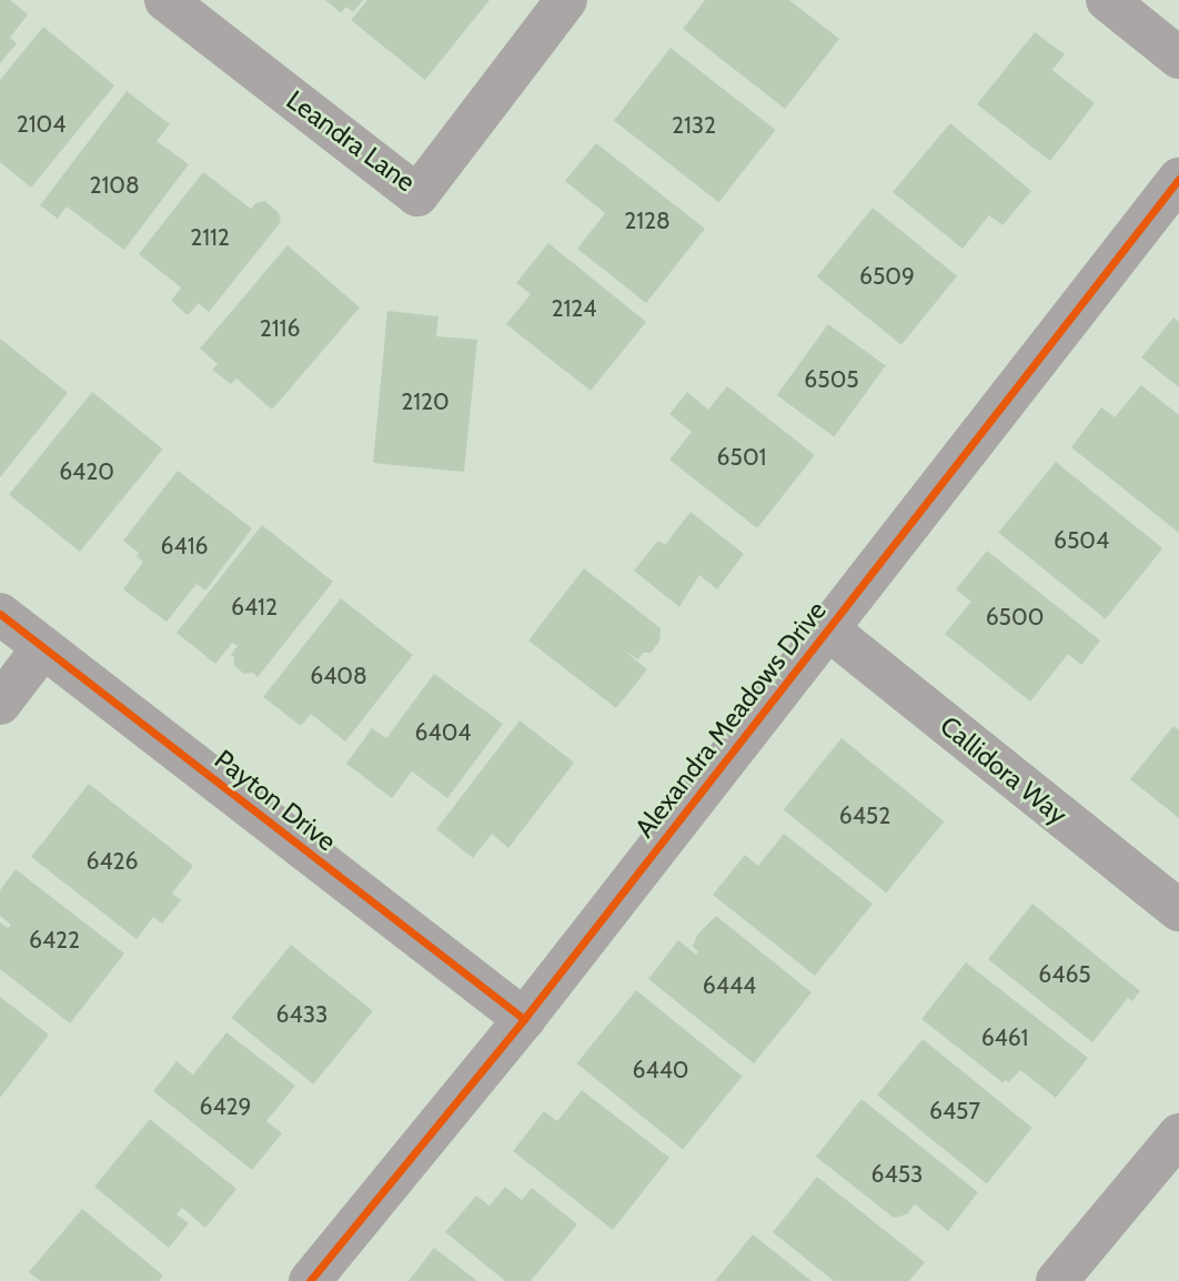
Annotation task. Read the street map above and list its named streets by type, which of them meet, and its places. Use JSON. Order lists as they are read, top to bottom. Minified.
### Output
{"streets":{"street":["Leandra Lane","Alexandra Meadows Drive","Callidora Way","Payton Drive"]},"crossings":[["Alexandra Meadows Drive","Callidora Way"],["Alexandra Meadows Drive","Payton Drive"]],"house_numbers":["2104","2132","2108","2128","2112","6509","2124","2116","6505","2120","6501","6420","6504","6416","6412","6500","6408","6404","6452","6426","6422","6465","6444","6433","6461","6440","6429","6457","6453"]}
